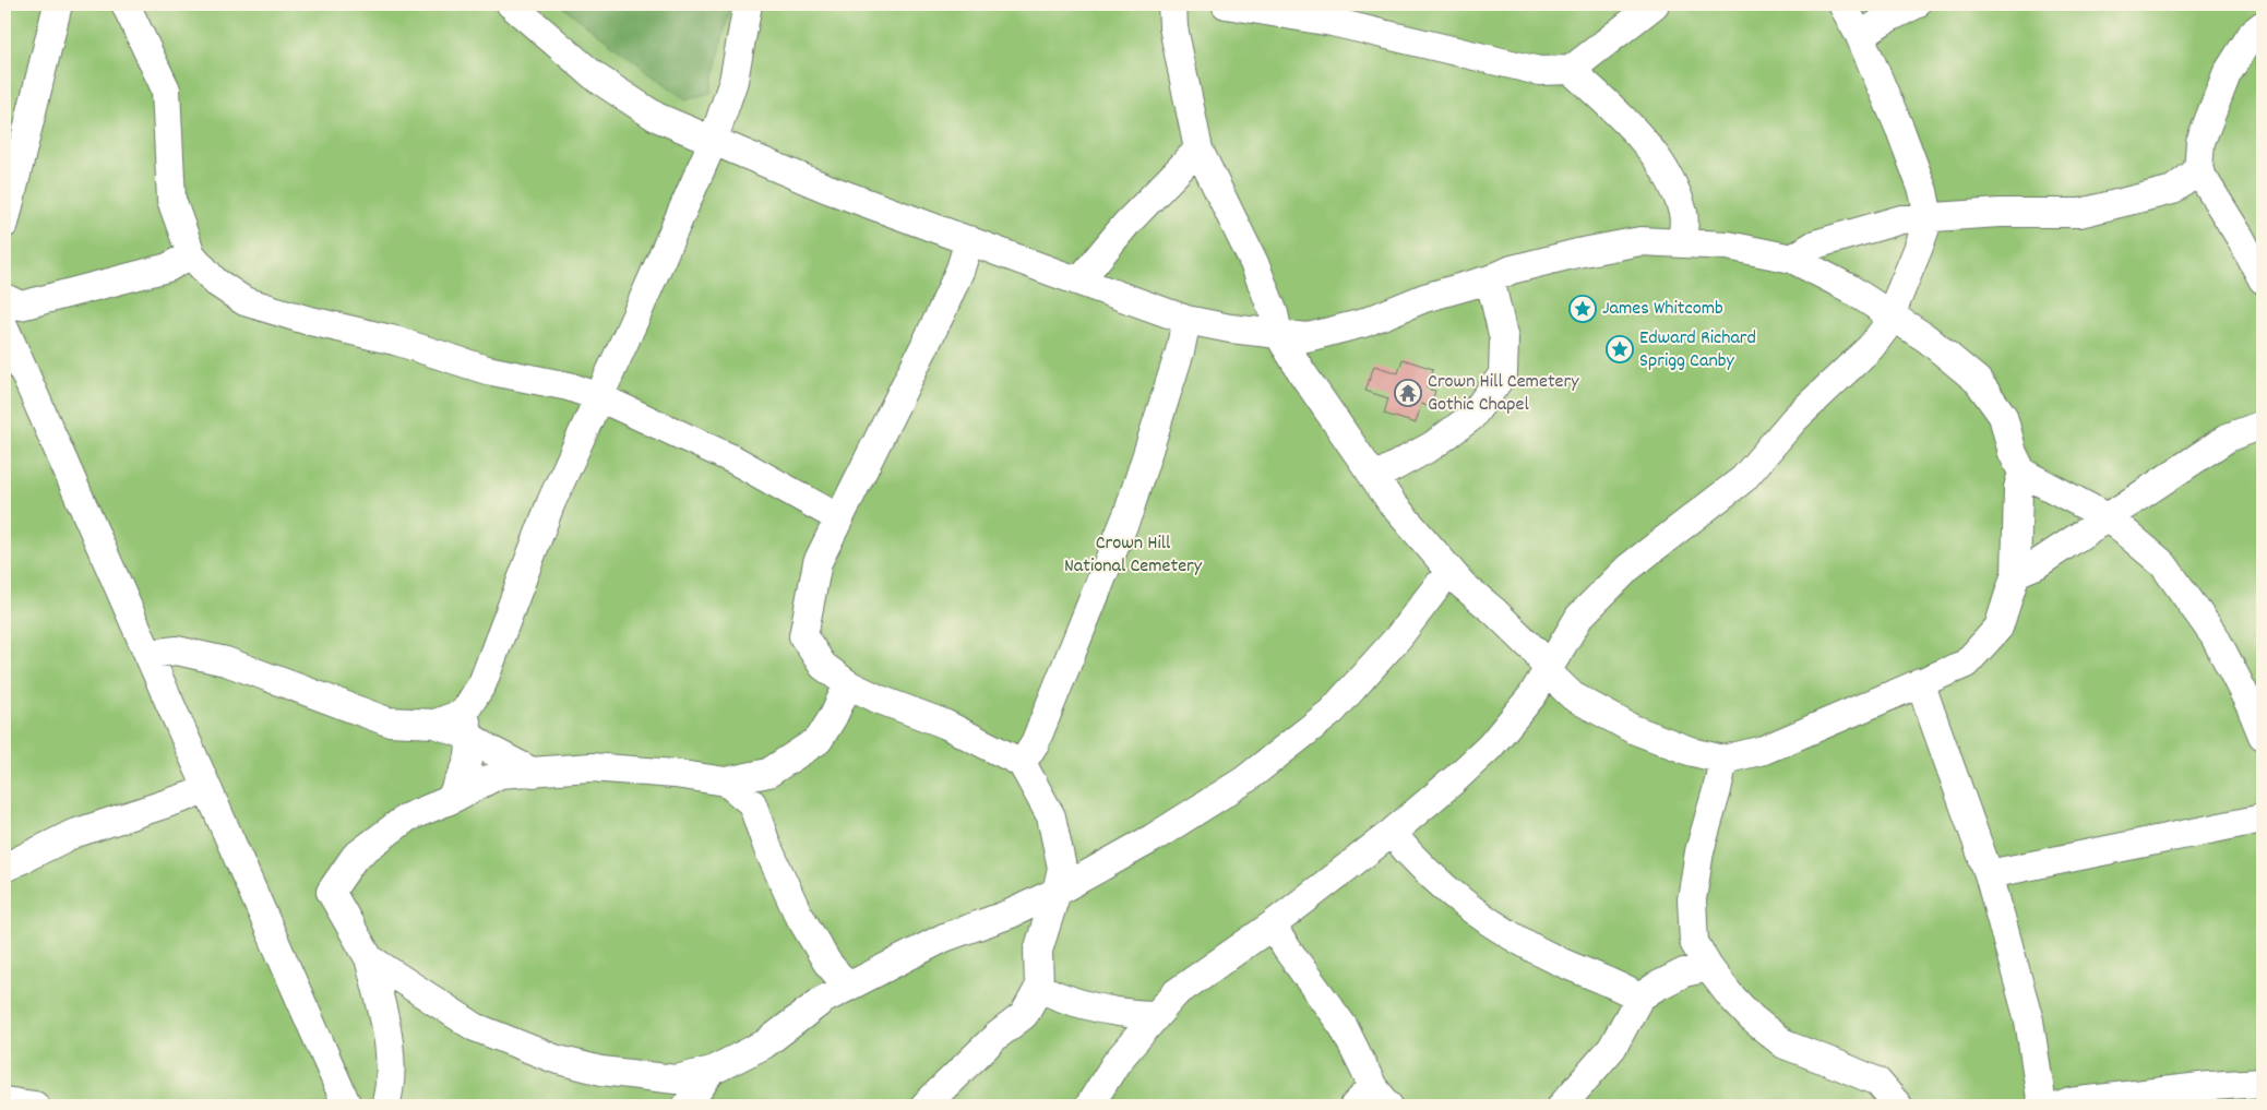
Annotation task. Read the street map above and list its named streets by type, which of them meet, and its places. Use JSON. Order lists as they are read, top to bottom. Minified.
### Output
{"parks":["Crown Hill National Cemetery"],"places":{"place":["James Whitcomb","Edward Richard Sprigg Canby"],"temple":["Crown Hill Cemetery Gothic Chapel"]}}
